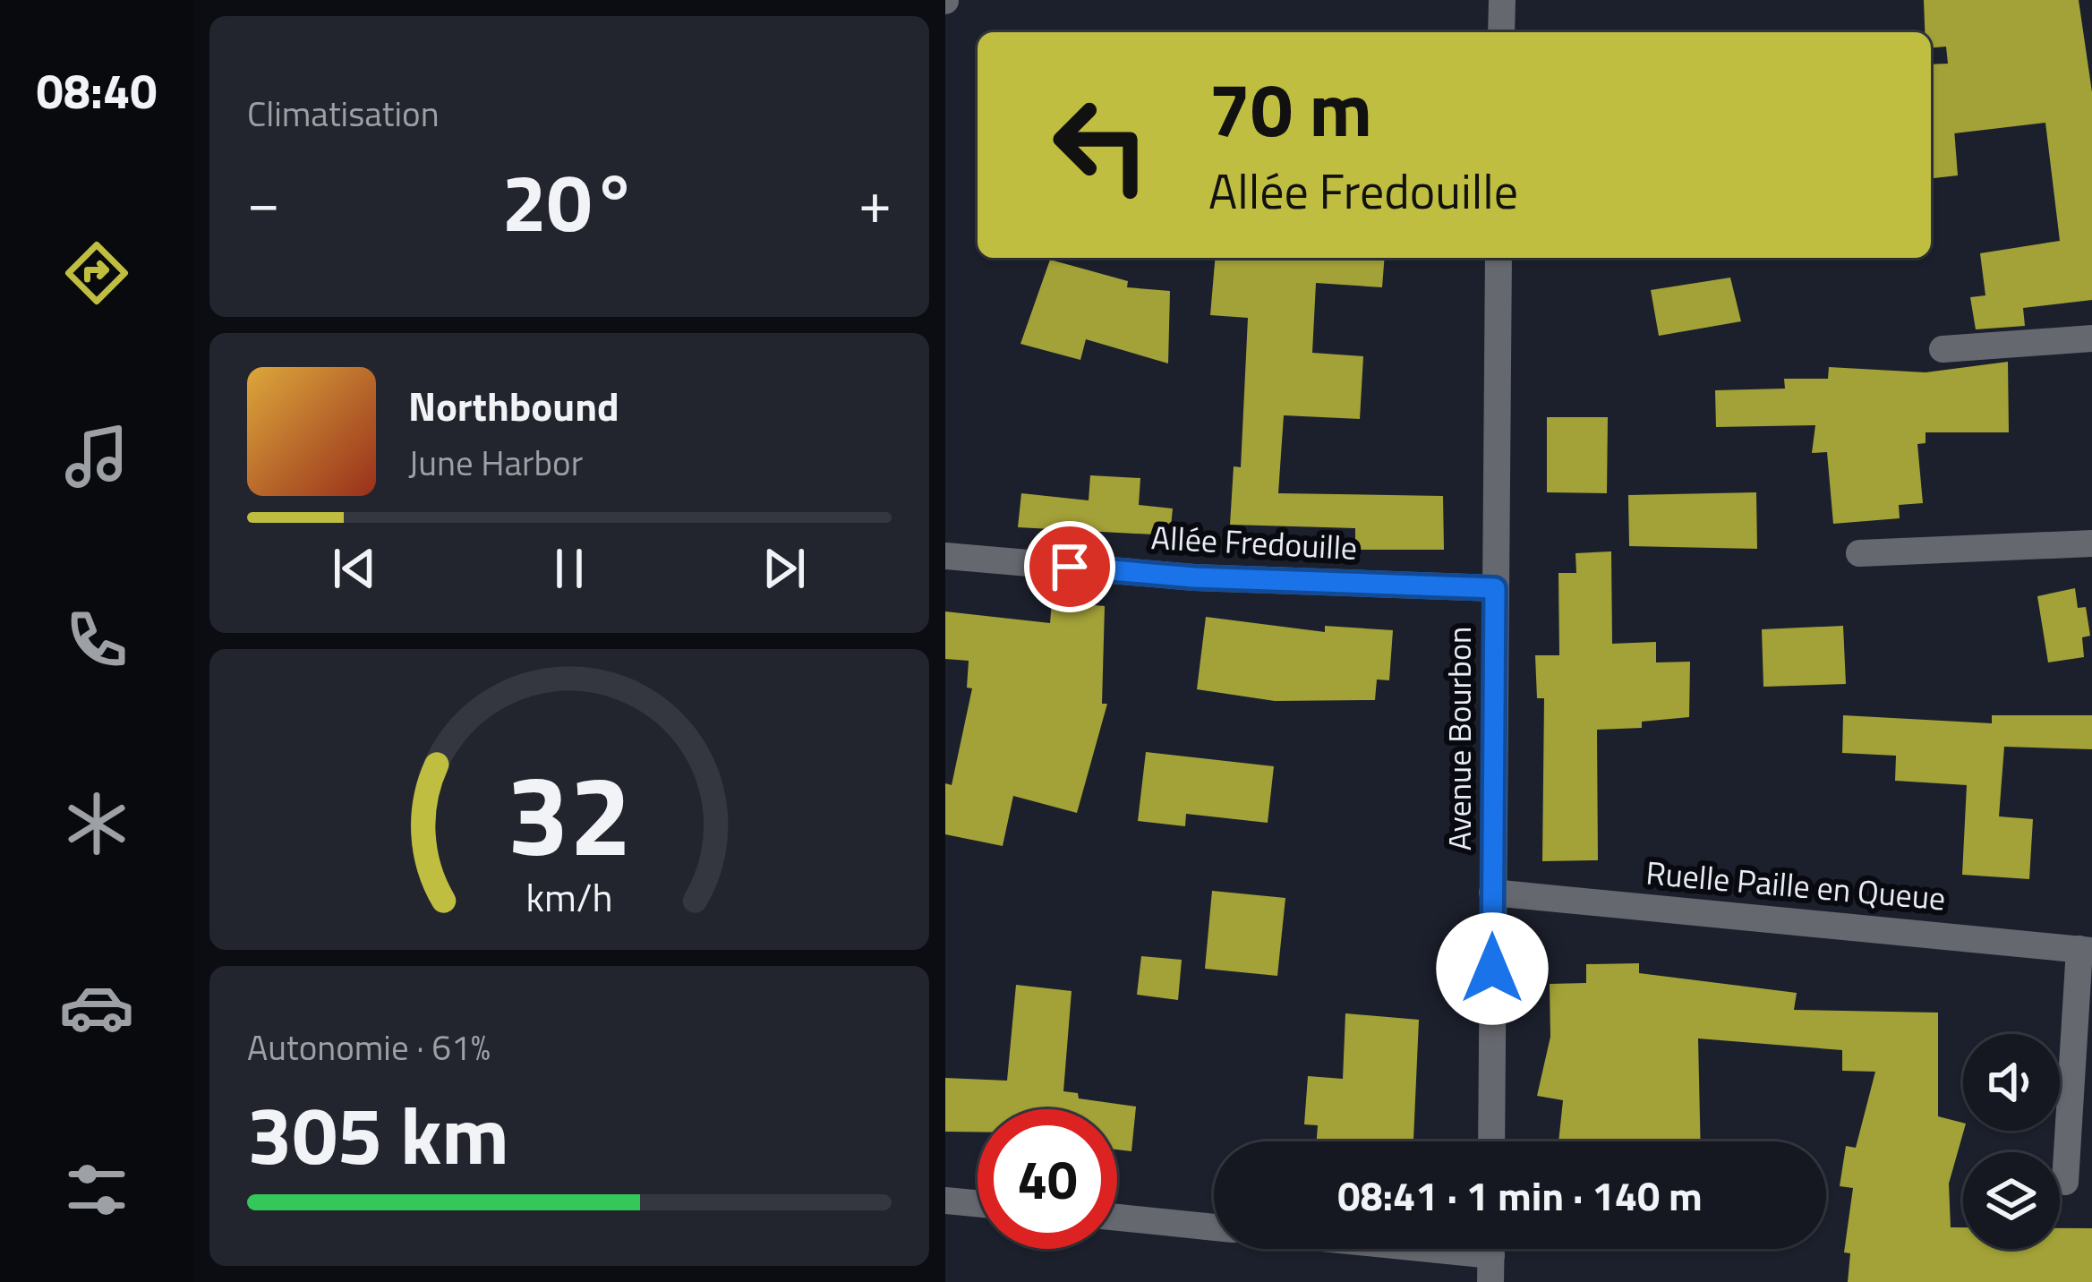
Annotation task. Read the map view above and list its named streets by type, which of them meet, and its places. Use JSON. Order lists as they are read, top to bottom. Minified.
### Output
{"streets":{"street":["Allée Fredouille","Avenue Bourbon","Ruelle Paille en Queue"]},"crossings":[["Allée Fredouille","Avenue Bourbon"],["Avenue Bourbon","Ruelle Paille en Queue"]],"page":{"tabs":"08:40","tile":["Climatisation",["Autonomie · 61%","305 km"]],"turn":["70 m","Allée Fredouille"],"heat":["−","20°","+"],"song":["Northbound","June Harbor"],"limit":"40","trip":"08:41 · 1 min · 140 m","gauge":["32","km/h"]}}
